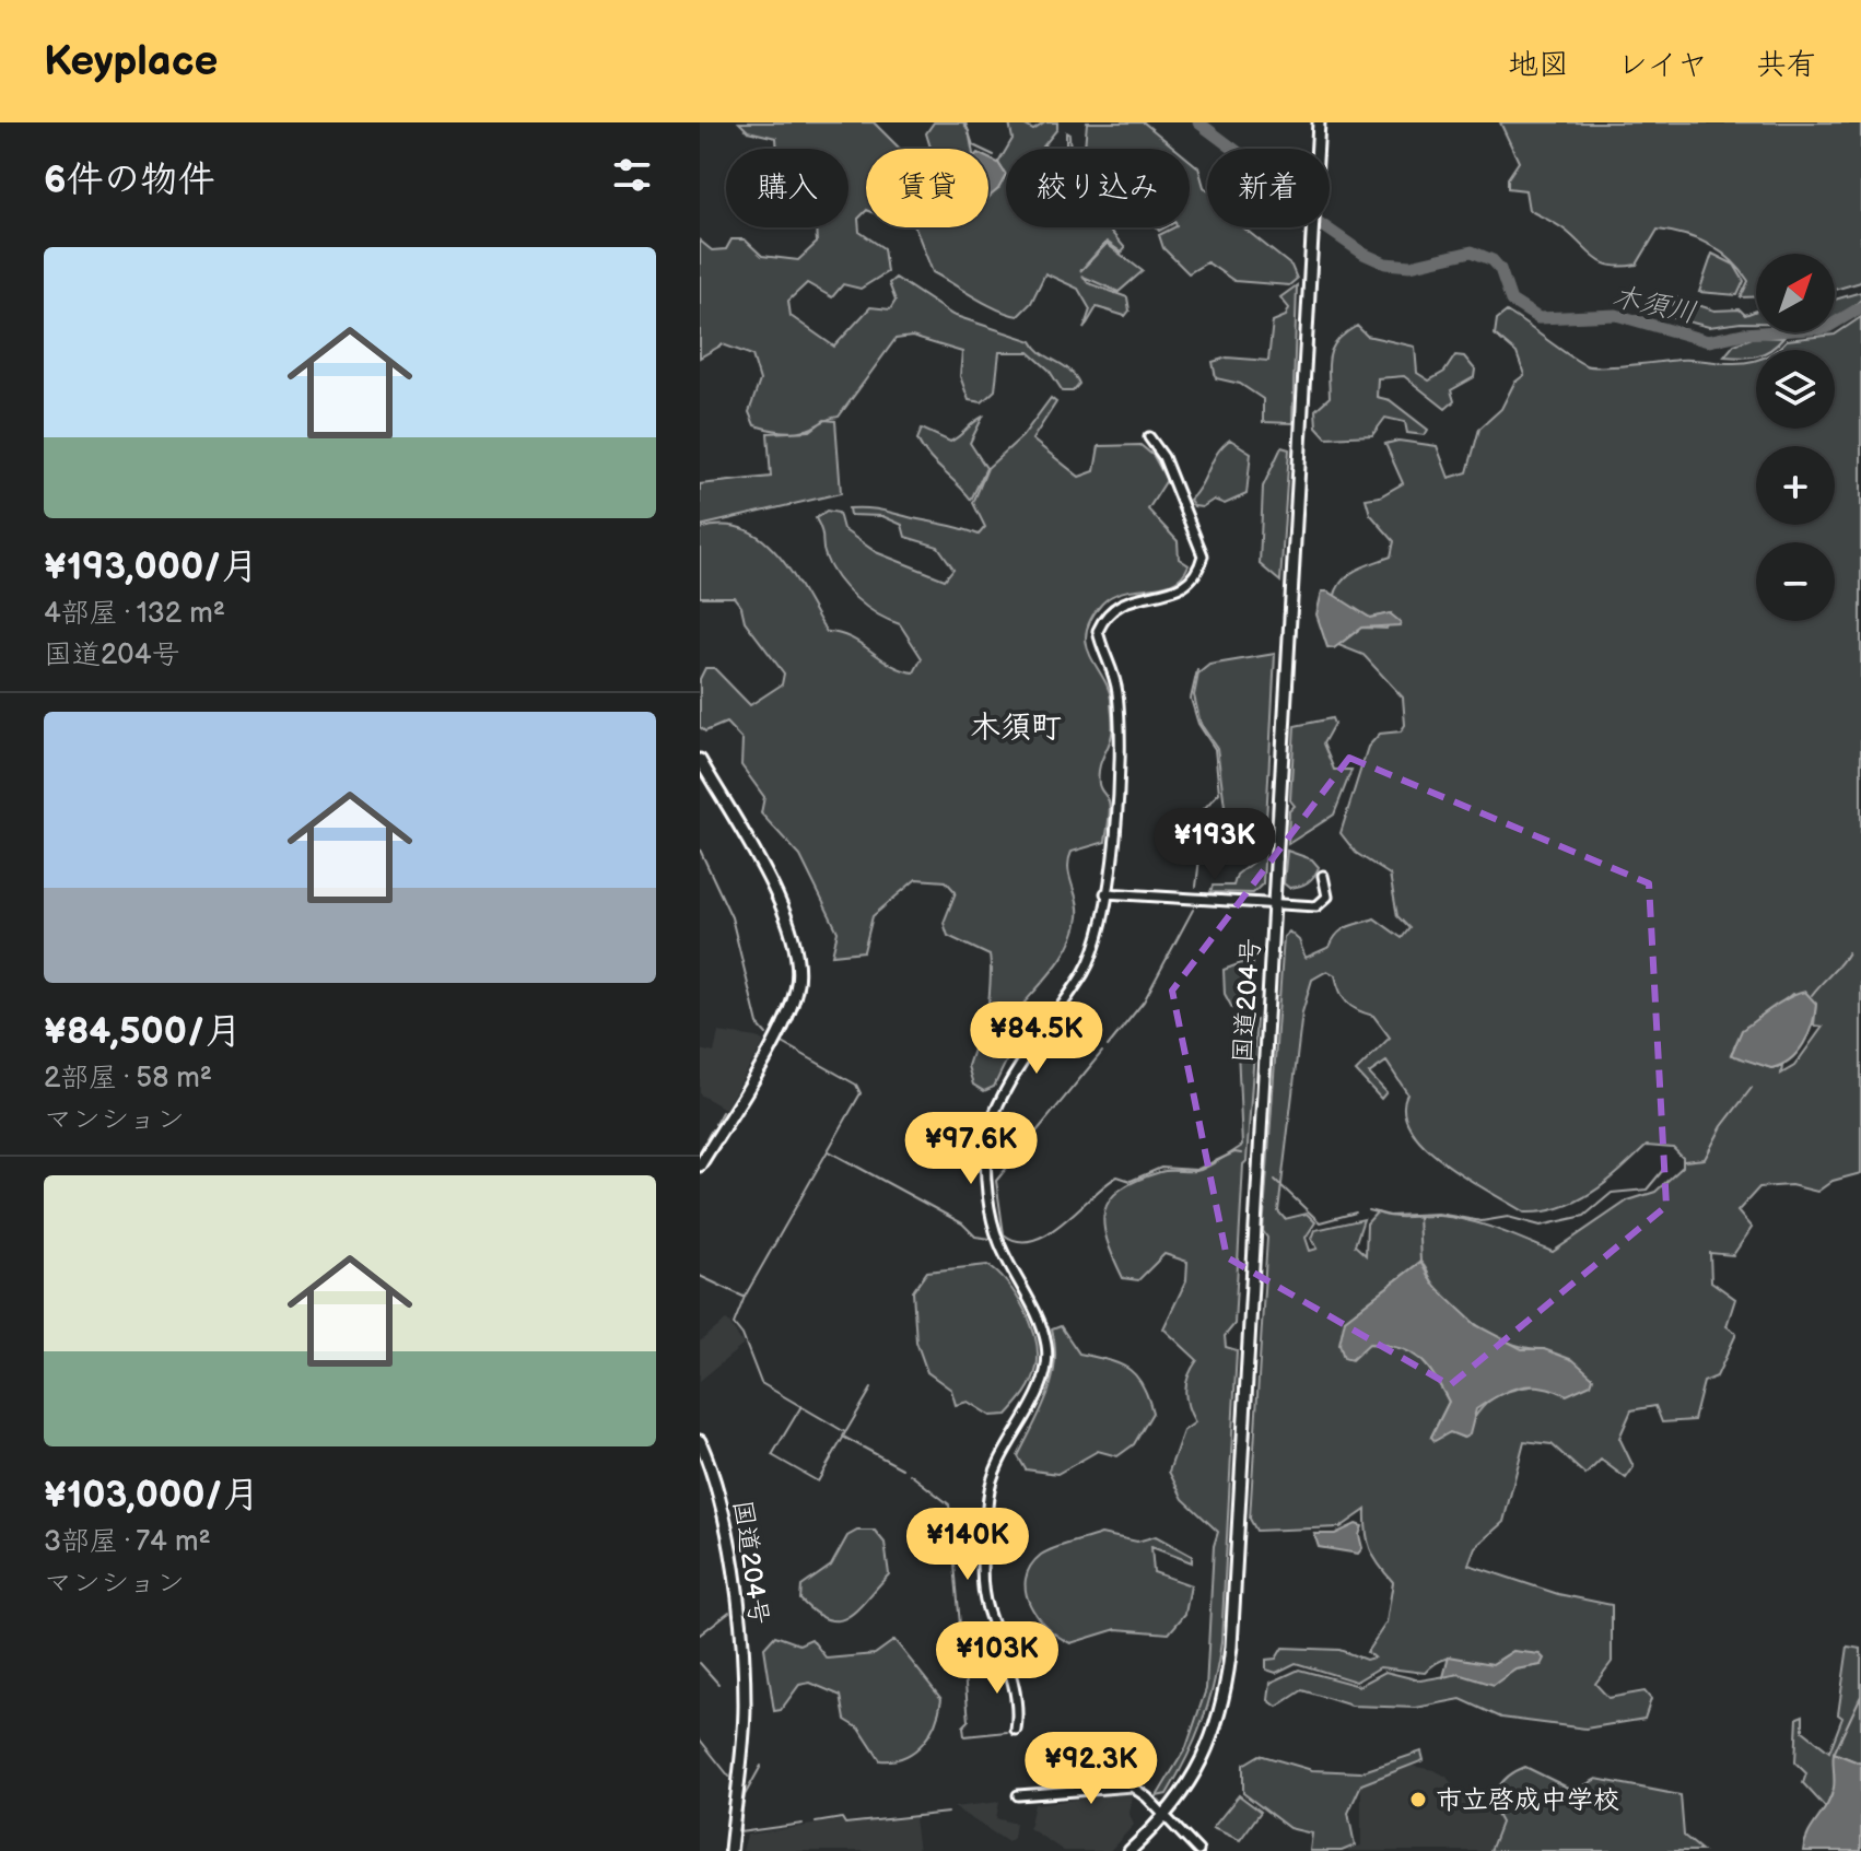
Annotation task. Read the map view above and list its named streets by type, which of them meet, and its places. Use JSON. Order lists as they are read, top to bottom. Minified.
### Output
{"streets":{"highway":["国道204号"]},"districts":["木須町"],"water":["木須川"],"places":["市立啓成中学校"],"north":"top right","page":{"header":"Keyplace","nav":["地図","レイヤ","共有"],"heading":"6件の物件","chip":["購入","賃貸","絞り込み","新着"],"list":[{"name":"¥193,000/月","note":"4部屋 · 132 m² · 国道204号"},{"name":"¥84,500/月","note":"2部屋 · 58 m² · マンション"},{"name":"¥103,000/月","note":"3部屋 · 74 m² · マンション"}],"map_buttons":["+","−"],"price":["¥193K","¥84.5K","¥97.6K","¥140K","¥103K","¥92.3K"]}}
